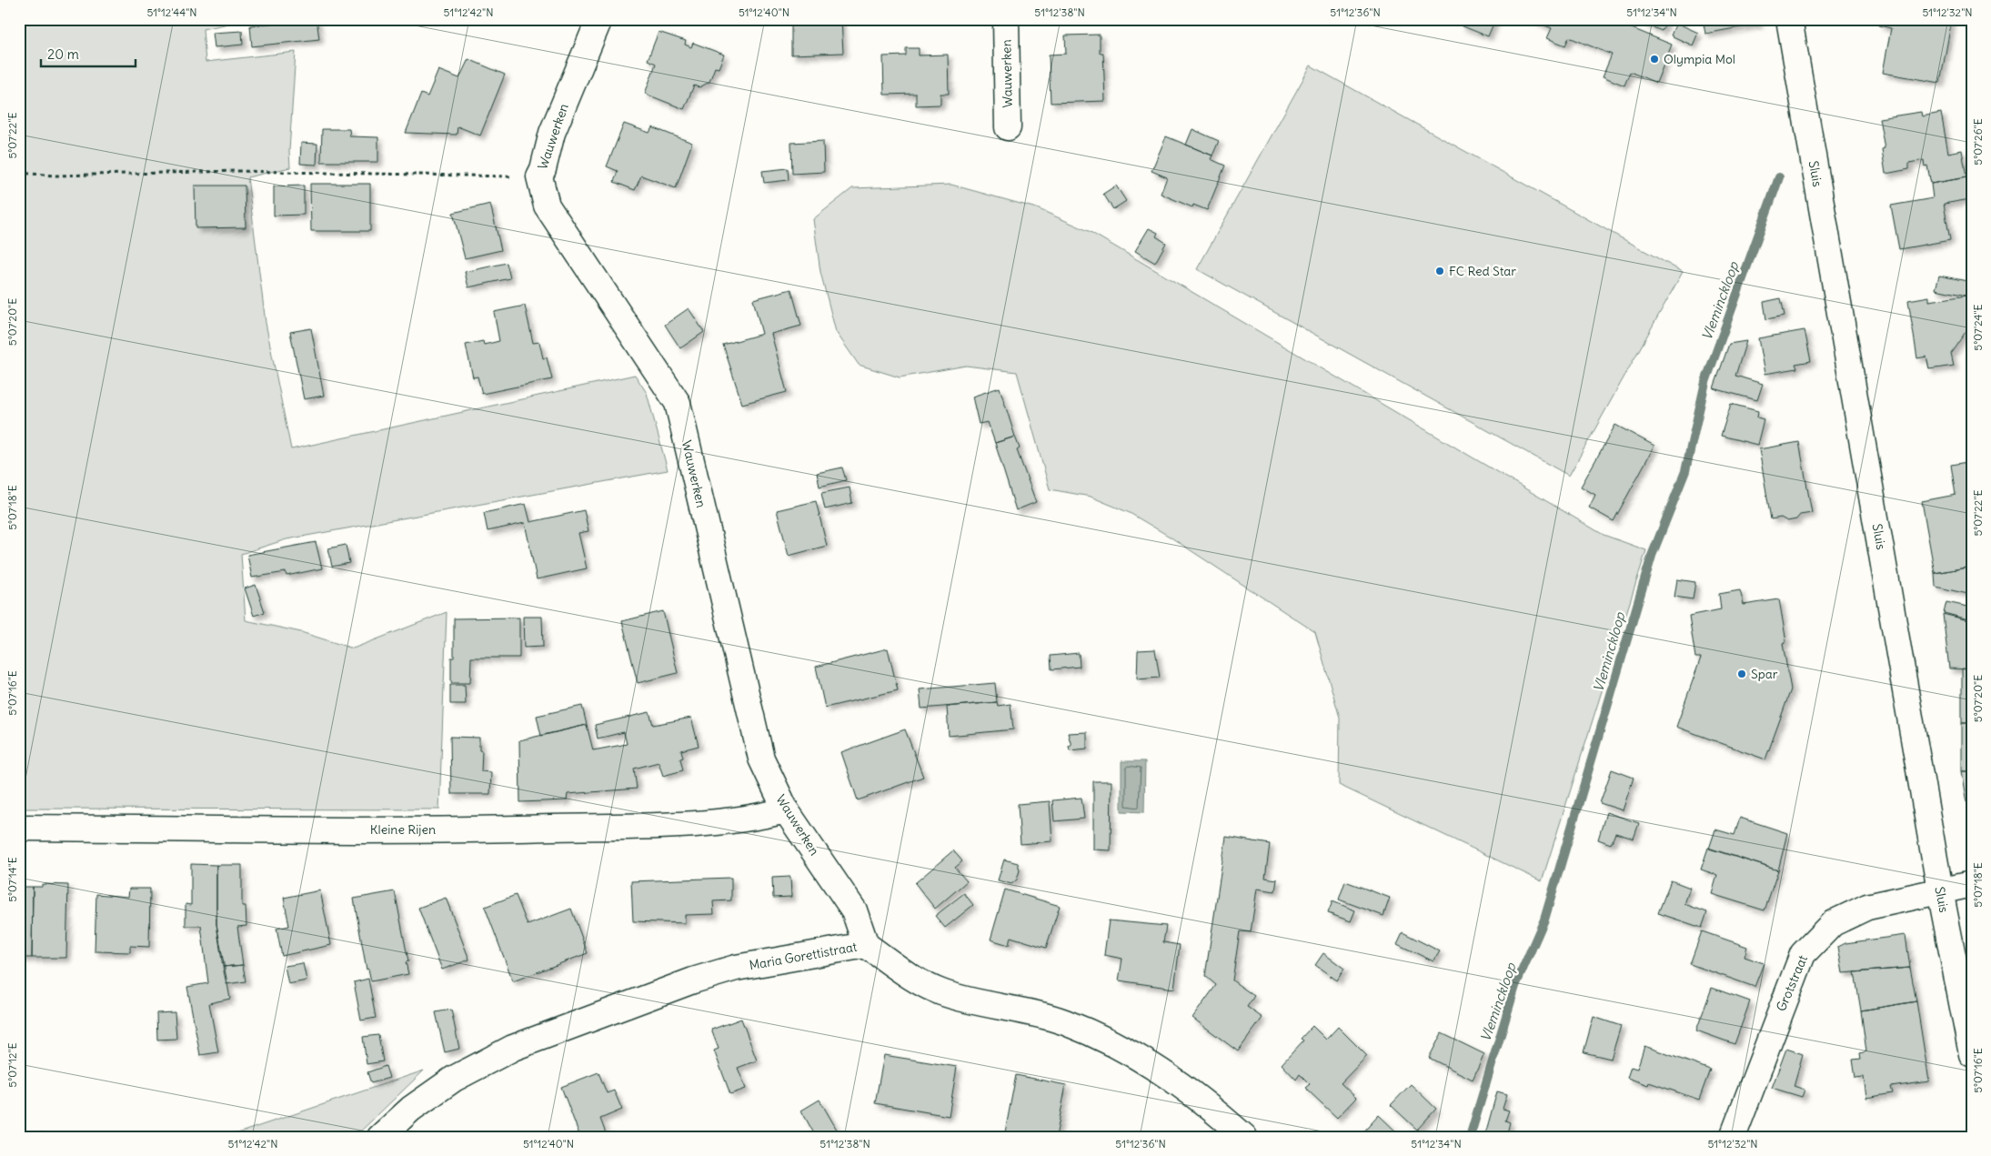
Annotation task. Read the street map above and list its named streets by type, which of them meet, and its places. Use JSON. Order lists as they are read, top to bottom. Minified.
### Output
{"streets":{"street":["Wauwerken","Sluis","Kleine Rijen","Maria Gorettistraat","Grotstraat"]},"crossings":[["Wauwerken","Kleine Rijen"],["Wauwerken","Maria Gorettistraat"],["Sluis","Grotstraat"]],"water":["Vleminckloop"],"places":["Olympia Mol","FC Red Star","Spar"],"scale_bar":"20 m","coordinates":["51°12'44\"N","51°12'42\"N","51°12'40\"N","51°12'38\"N","51°12'36\"N","51°12'34\"N","51°12'32\"N","5°07'22\"E","5°07'26\"E","5°07'20\"E","5°07'24\"E","5°07'18\"E","5°07'16\"E","5°07'14\"E","5°07'12\"E"]}
